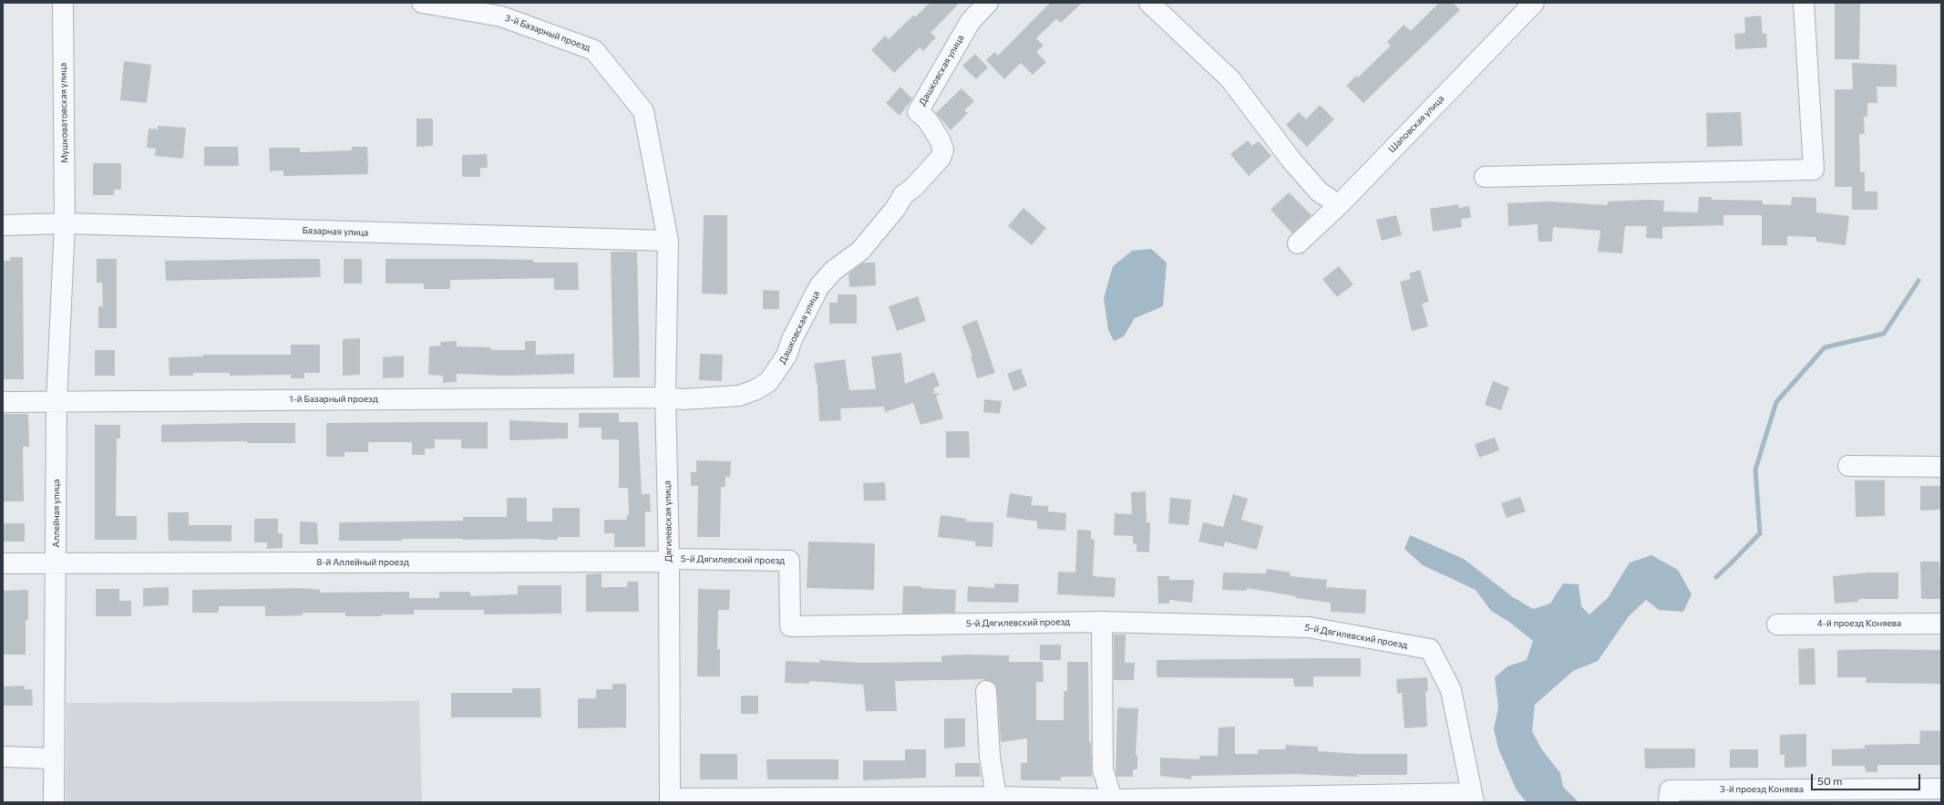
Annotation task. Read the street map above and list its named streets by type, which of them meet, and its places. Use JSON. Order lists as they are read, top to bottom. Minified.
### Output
{"streets":{"street":["3-й Базарный проезд","Дашковская улица","Мушковатовская улица","Шаповская улица","Базарная улица","1-й Базарный проезд","Аллейная улица","Дягилевская улица","5-й Дягилевский проезд","8-й Аллейный проезд","4-й проезд Коняева","3-й проезд Коняева"]},"crossings":[["3-й Базарный проезд","Базарная улица"],["3-й Базарный проезд","Дягилевская улица"],["Дашковская улица","1-й Базарный проезд"],["Дашковская улица","Дягилевская улица"],["Мушковатовская улица","Базарная улица"],["Мушковатовская улица","Аллейная улица"],["Базарная улица","Аллейная улица"],["Базарная улица","Дягилевская улица"],["1-й Базарный проезд","Аллейная улица"],["1-й Базарный проезд","Дягилевская улица"],["Аллейная улица","8-й Аллейный проезд"],["Дягилевская улица","5-й Дягилевский проезд"],["Дягилевская улица","8-й Аллейный проезд"],["5-й Дягилевский проезд","8-й Аллейный проезд"]],"scale_bar":"50 m"}
